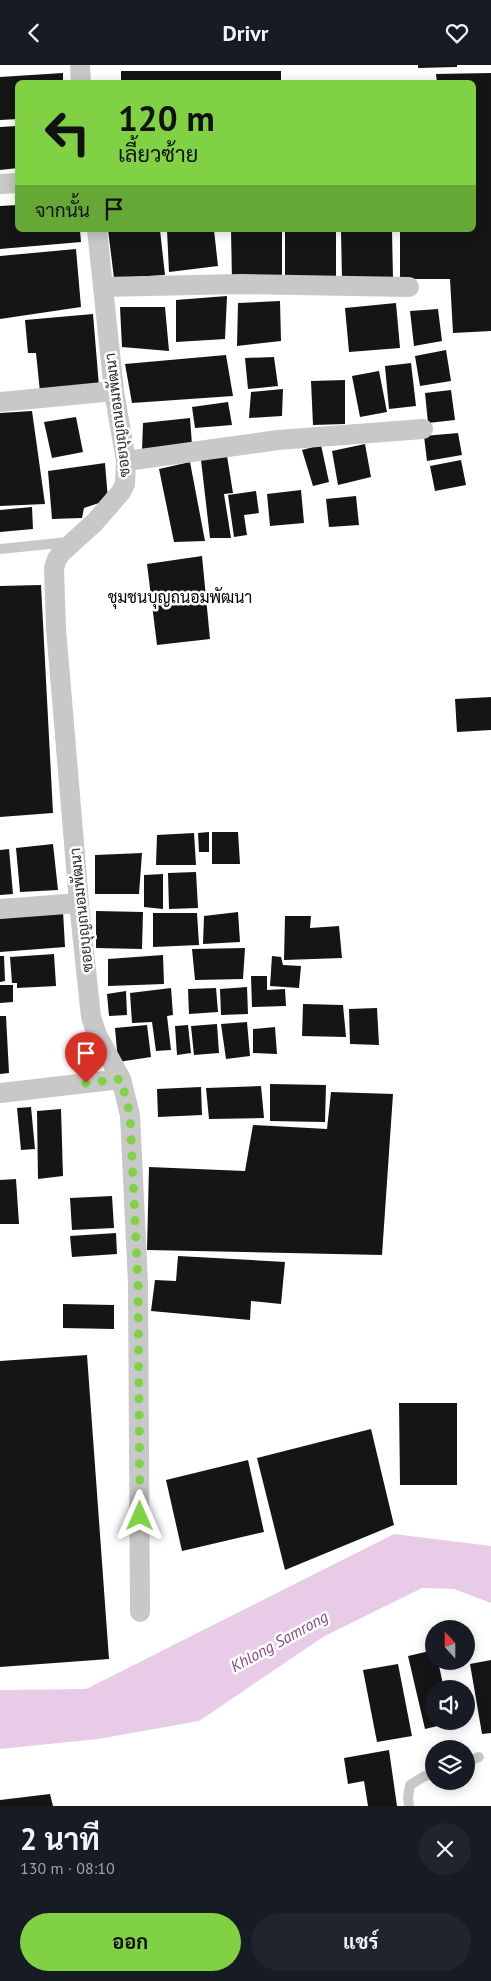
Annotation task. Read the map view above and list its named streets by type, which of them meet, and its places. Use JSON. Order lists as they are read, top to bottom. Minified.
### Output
{"streets":{"street":["ซอยบุญถนอมพัฒนา"]},"districts":["ชุมชนบุญถนอมพัฒนา"],"water":["Khlong Samrong"],"north":"top","page":{"header":"Drivr","turn":["120 m","เลี้ยวซ้าย"],"then":"จากนั้น","heading":["2 นาที","130 m · 08:10"],"buttons":["ออก","แชร์"]}}
